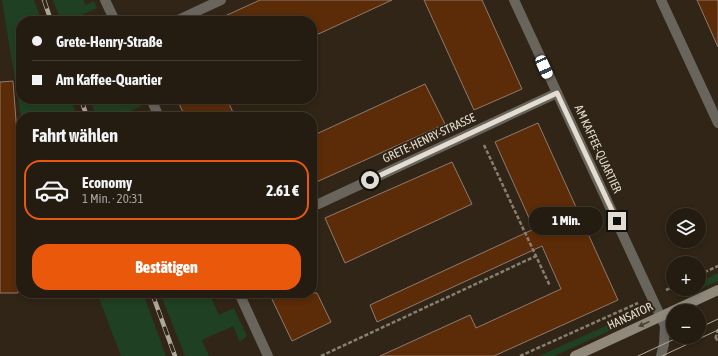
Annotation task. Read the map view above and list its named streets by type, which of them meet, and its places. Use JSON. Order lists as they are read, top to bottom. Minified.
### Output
{"streets":{"street":["GRETE-HENRY-STRASSE","AM KAFFEE-QUARTIER","HANSATOR"]},"crossings":[["GRETE-HENRY-STRASSE","AM KAFFEE-QUARTIER"],["AM KAFFEE-QUARTIER","HANSATOR"]],"one_way":["HANSATOR"],"page":{"banner":["Grete-Henry-Straße","Am Kaffee-Quartier"],"heading":"Fahrt wählen","list":[{"name":"Economy","note":"1 Min. · 20:31","value":"2.61 €"}],"bubble":"1 Min.","map_buttons":["+","−"],"buttons":"Bestätigen"}}
